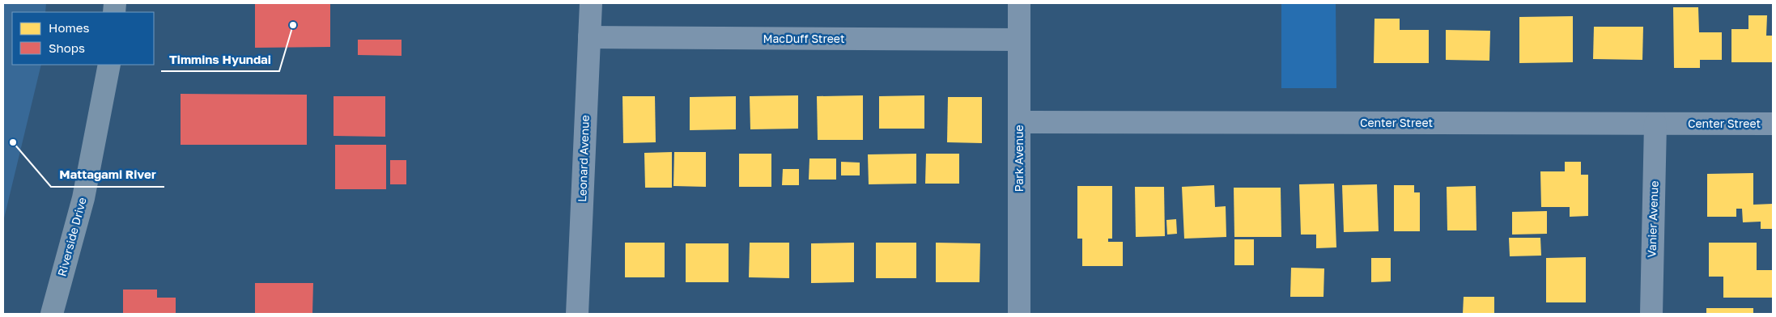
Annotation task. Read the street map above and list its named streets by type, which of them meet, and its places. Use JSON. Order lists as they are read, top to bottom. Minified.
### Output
{"streets":{"main road":["Riverside Drive"],"street":["MacDuff Street","Center Street","Leonard Avenue","Park Avenue","Vanier Avenue"]},"crossings":[["MacDuff Street","Leonard Avenue"],["MacDuff Street","Park Avenue"],["Center Street","Park Avenue"],["Center Street","Vanier Avenue"]],"places":["Timmins Hyundai","Mattagami River"],"legend":["Homes","Shops"]}
